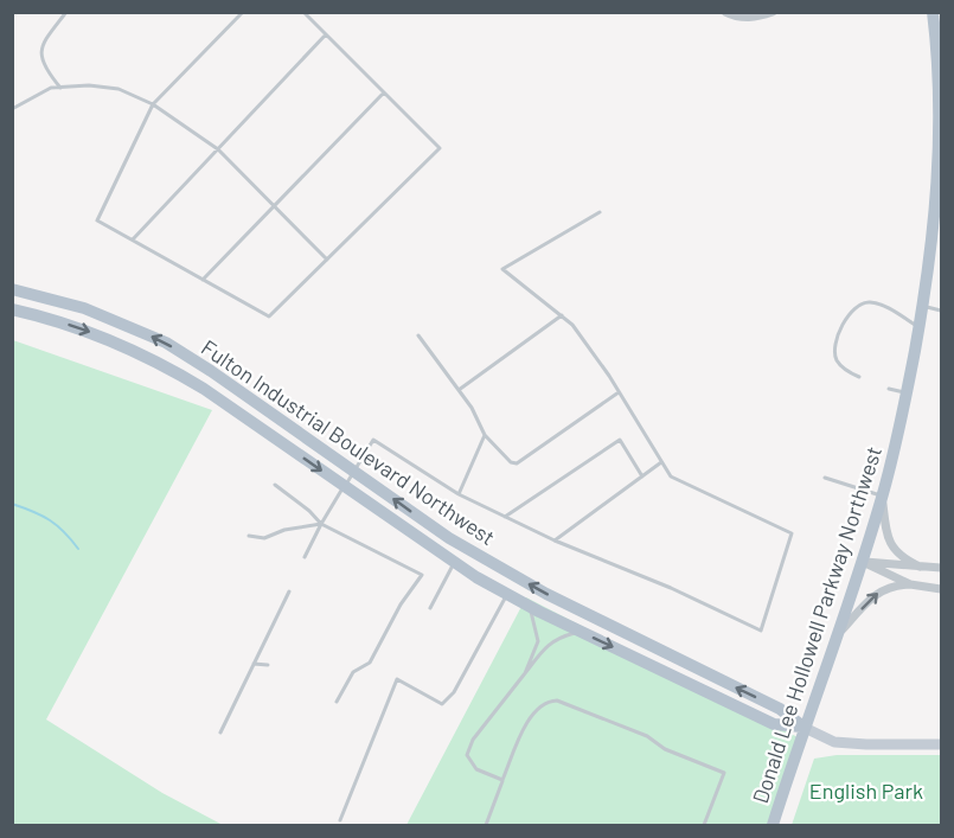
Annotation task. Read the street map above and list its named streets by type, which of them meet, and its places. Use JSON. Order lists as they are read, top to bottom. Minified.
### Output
{"streets":{"main road":["Fulton Industrial Boulevard Northwest","Donald Lee Hollowell Parkway Northwest"]},"crossings":[["Fulton Industrial Boulevard Northwest","Donald Lee Hollowell Parkway Northwest"]],"parks":["English Park"]}
